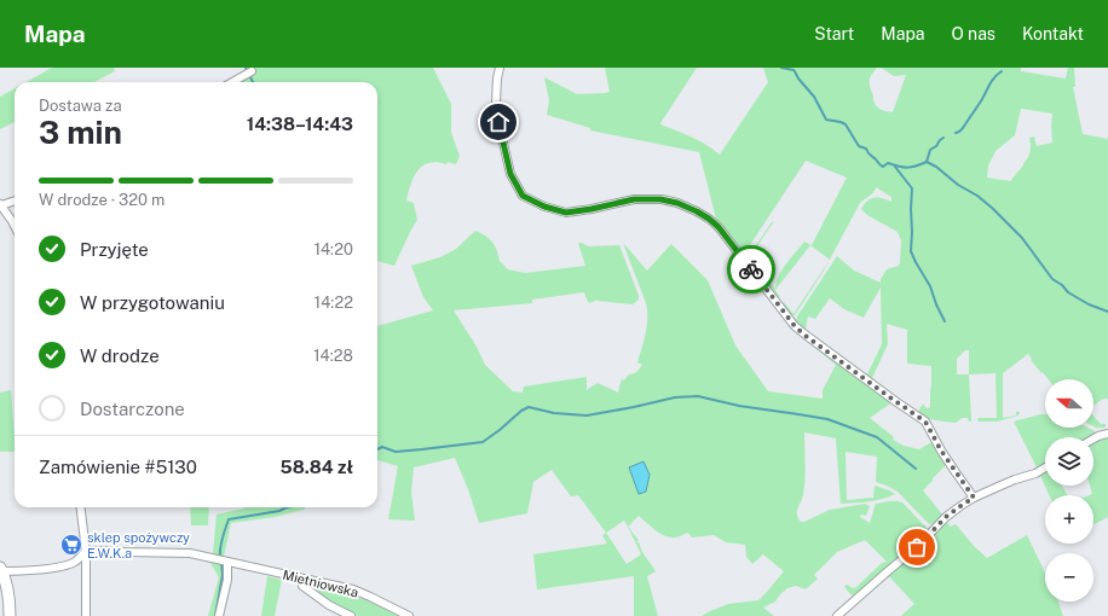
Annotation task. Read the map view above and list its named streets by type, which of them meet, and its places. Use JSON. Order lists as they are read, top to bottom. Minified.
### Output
{"streets":{"street":["Mietniowska"]},"places":{"supermarket":["sklep spożywczy E.W.K.a"]},"north":"left","page":{"header":"Mapa","nav":["Start","Mapa","O nas","Kontakt"],"heading":["3 min","Dostawa za","14:38–14:43"],"panel":["Zamówienie #5130","58.84 zł"],"bar":"W drodze · 320 m","list":[["Przyjęte","14:20"],["W przygotowaniu","14:22"],["W drodze","14:28"],"Dostarczone"],"map_buttons":["+","−"]}}
